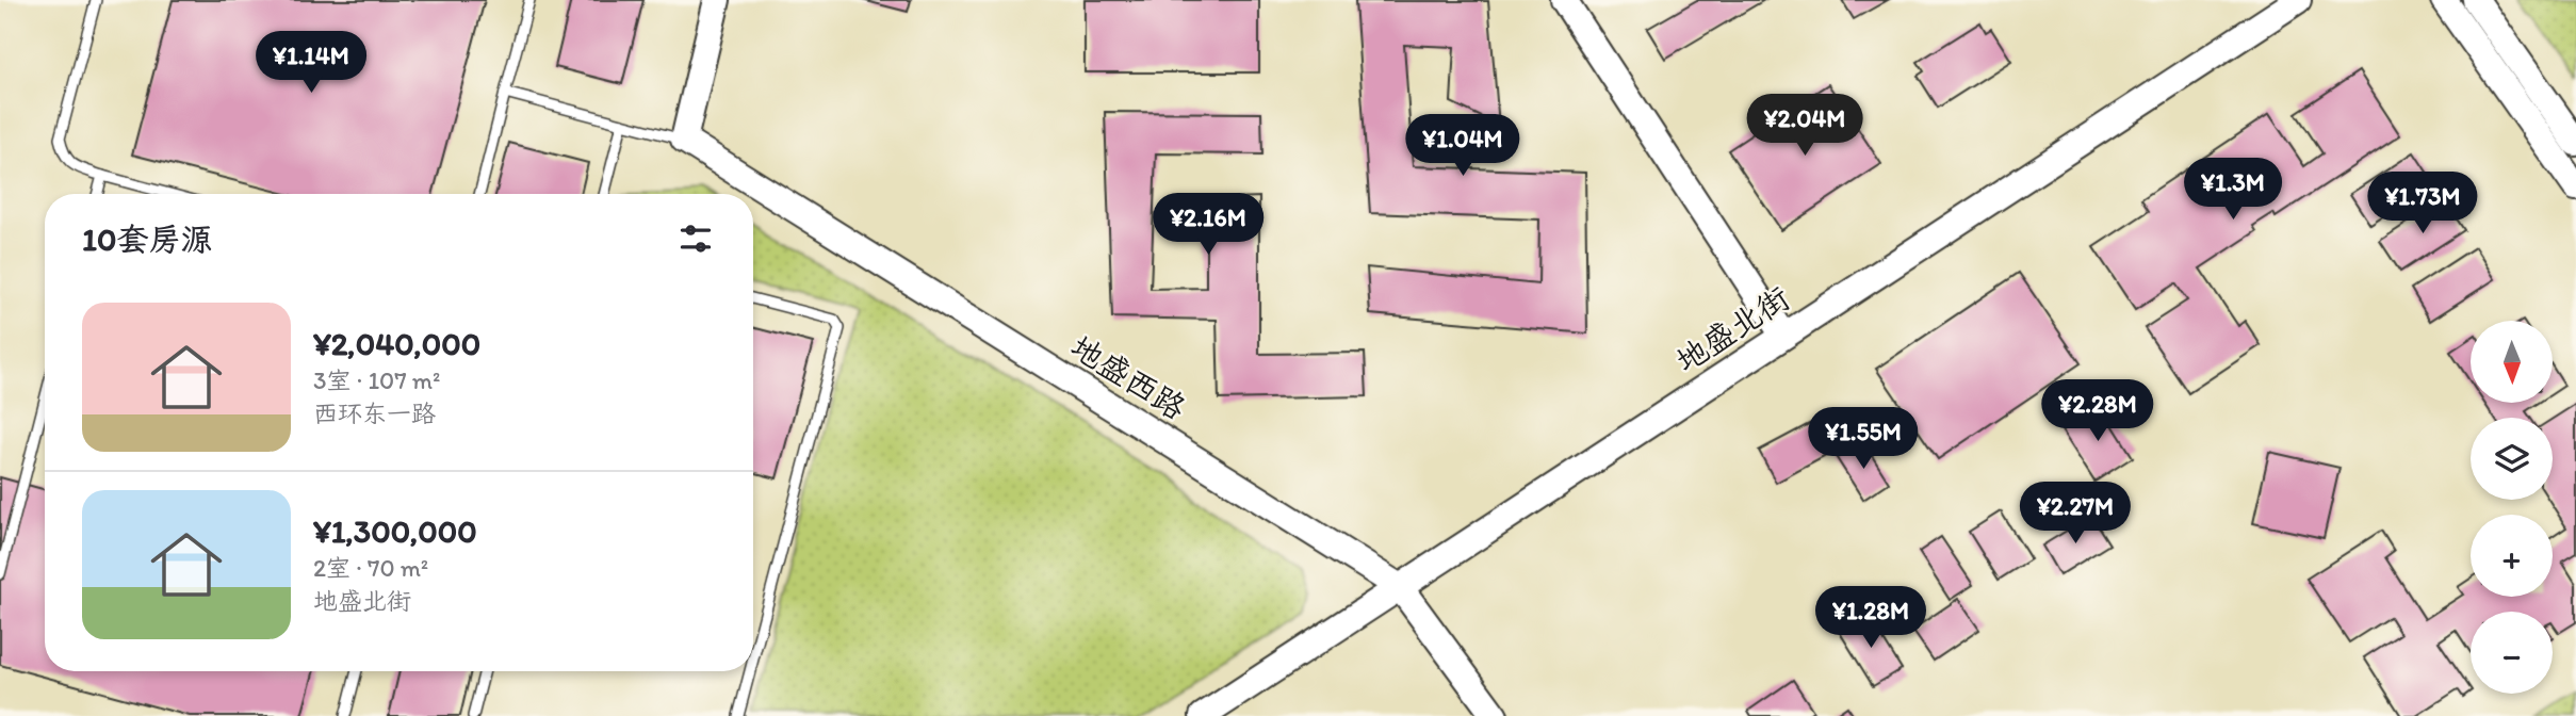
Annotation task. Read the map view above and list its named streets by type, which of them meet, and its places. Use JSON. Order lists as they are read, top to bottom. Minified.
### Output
{"streets":{"street":["地盛北街","地盛西路"]},"crossings":[["地盛北街","地盛西路"]],"north":"bottom","page":{"price":["¥1.14M","¥2.04M","¥1.04M","¥1.3M","¥1.73M","¥2.16M","¥2.28M","¥1.55M","¥2.27M","¥1.28M"],"heading":"10套房源","list":[{"name":"¥2,040,000","note":"3室 · 107 m² · 西环东一路"},{"name":"¥1,300,000","note":"2室 · 70 m² · 地盛北街"}],"map_buttons":["+","−"]}}
